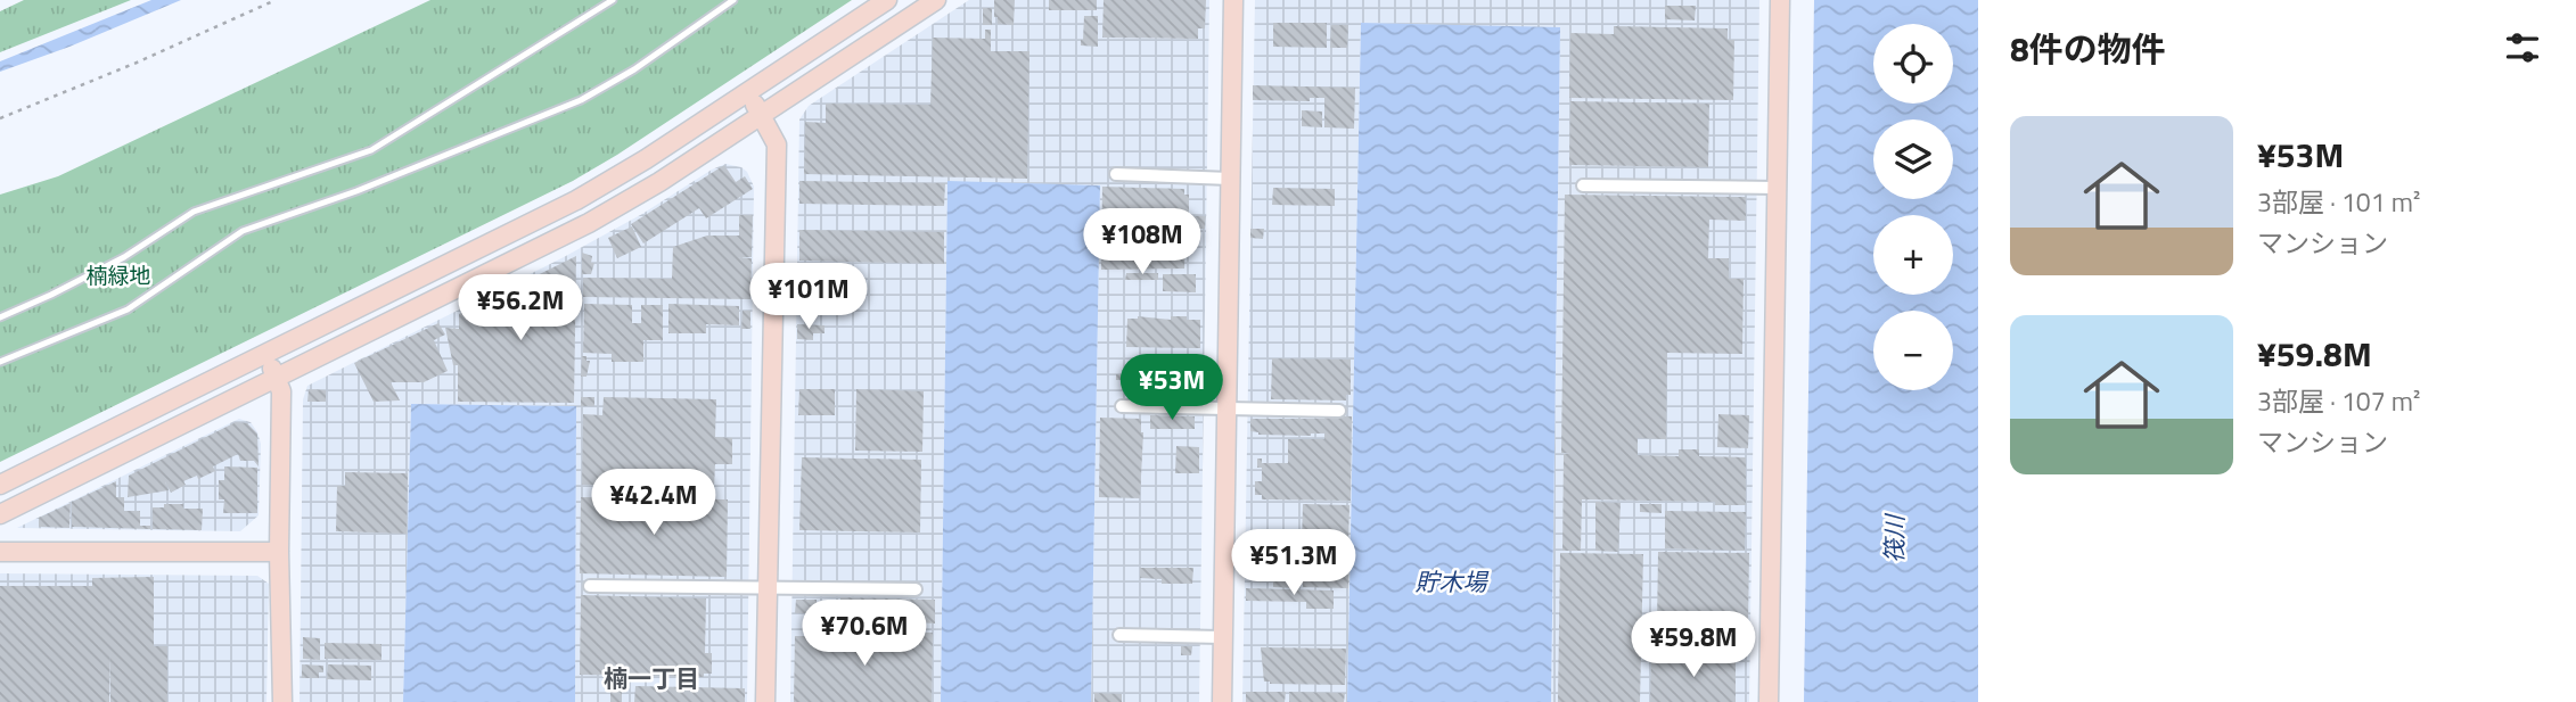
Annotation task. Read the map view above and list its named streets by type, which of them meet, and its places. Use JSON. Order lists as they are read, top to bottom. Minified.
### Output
{"districts":["楠一丁目"],"water":["筏川","貯木場"],"parks":["楠緑地"],"page":{"heading":"8件の物件","map_buttons":["+","−"],"list":[{"name":"¥53M","note":"3部屋 · 101 m² · マンション"},{"name":"¥59.8M","note":"3部屋 · 107 m² · マンション"}],"price":["¥108M","¥101M","¥56.2M","¥53M","¥42.4M","¥51.3M","¥70.6M","¥59.8M"]}}
